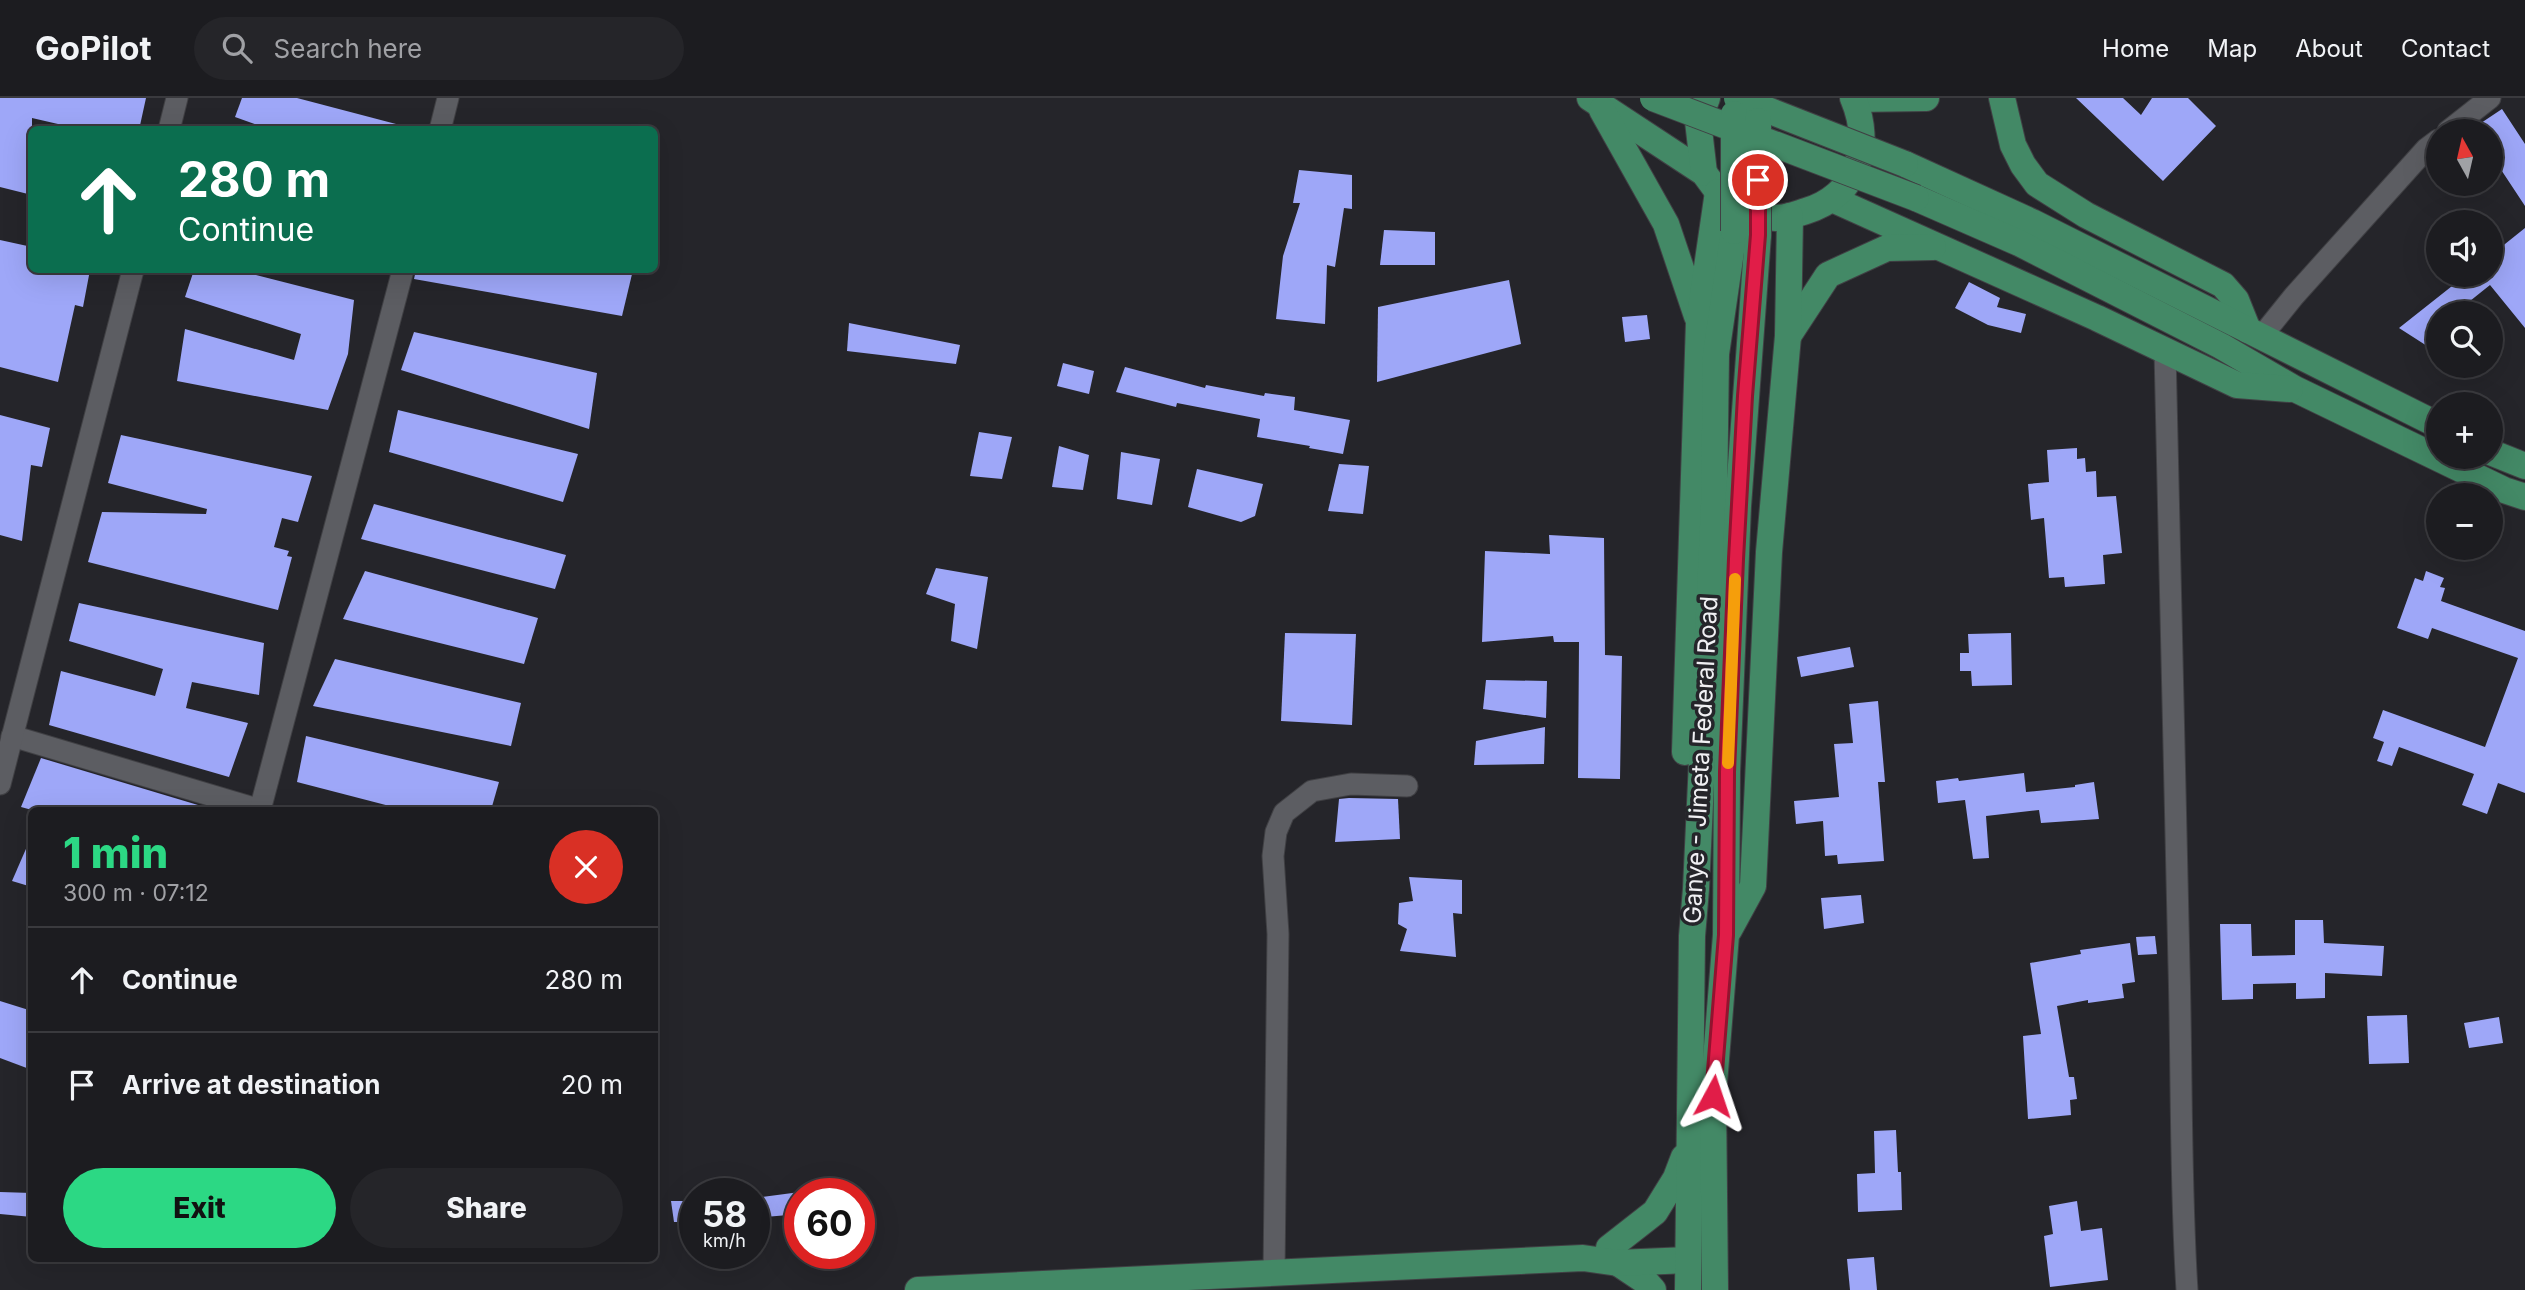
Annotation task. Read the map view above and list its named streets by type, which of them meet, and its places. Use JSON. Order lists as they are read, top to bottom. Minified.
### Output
{"streets":{"main road":["Ganye - Jimeta Federal Road"]},"north":"top","page":{"header":"GoPilot","search":"Search here","nav":["Home","Map","About","Contact"],"map_buttons":["+","−"],"turn":["280 m","Continue"],"heading":["1 min","300 m · 07:12"],"list":[{"name":"Continue","value":"280 m"},{"name":"Arrive at destination","value":"20 m"}],"buttons":["Exit","Share"],"speed":"58 km/h","limit":"60"}}
